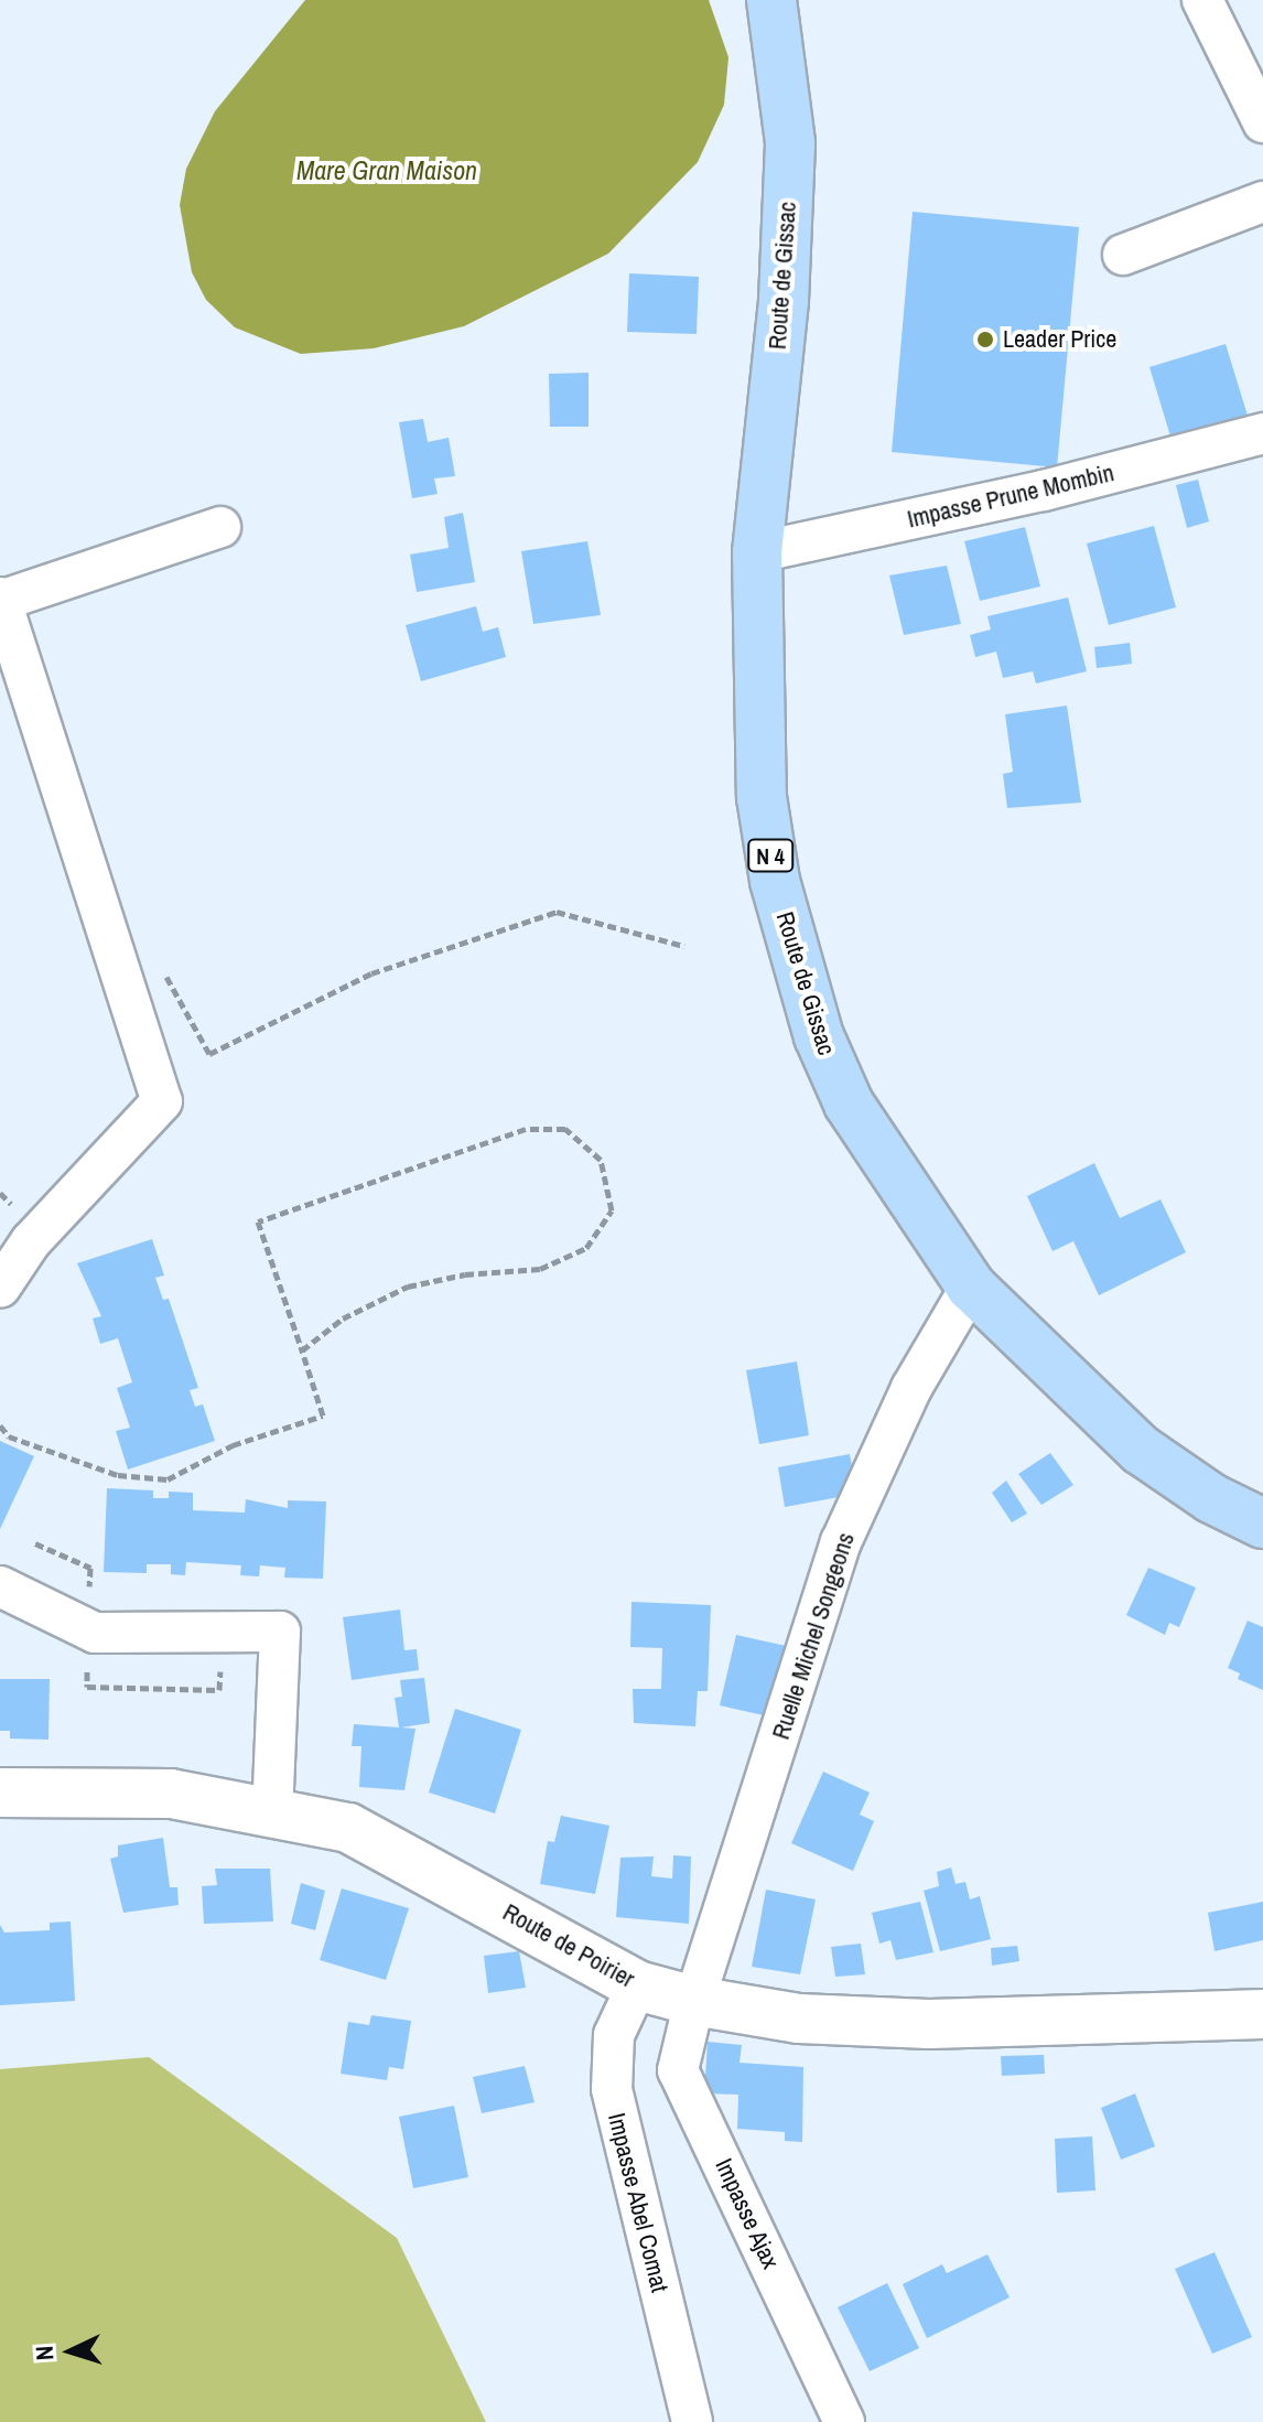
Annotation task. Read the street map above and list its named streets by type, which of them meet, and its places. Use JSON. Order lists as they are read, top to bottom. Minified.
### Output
{"streets":{"main road":["Route de Gissac","N 4","Route de Poirier"],"street":["Impasse Prune Mombin","Ruelle Michel Songeons","Impasse Abel Comat","Impasse Ajax"]},"crossings":[["Route de Gissac","Impasse Prune Mombin"],["Route de Gissac","Ruelle Michel Songeons"],["Ruelle Michel Songeons","Route de Poirier"],["Ruelle Michel Songeons","Impasse Ajax"],["Route de Poirier","Impasse Abel Comat"],["Route de Poirier","Impasse Ajax"]],"water":["Mare Gran Maison"],"places":["Leader Price"],"north":"left"}
